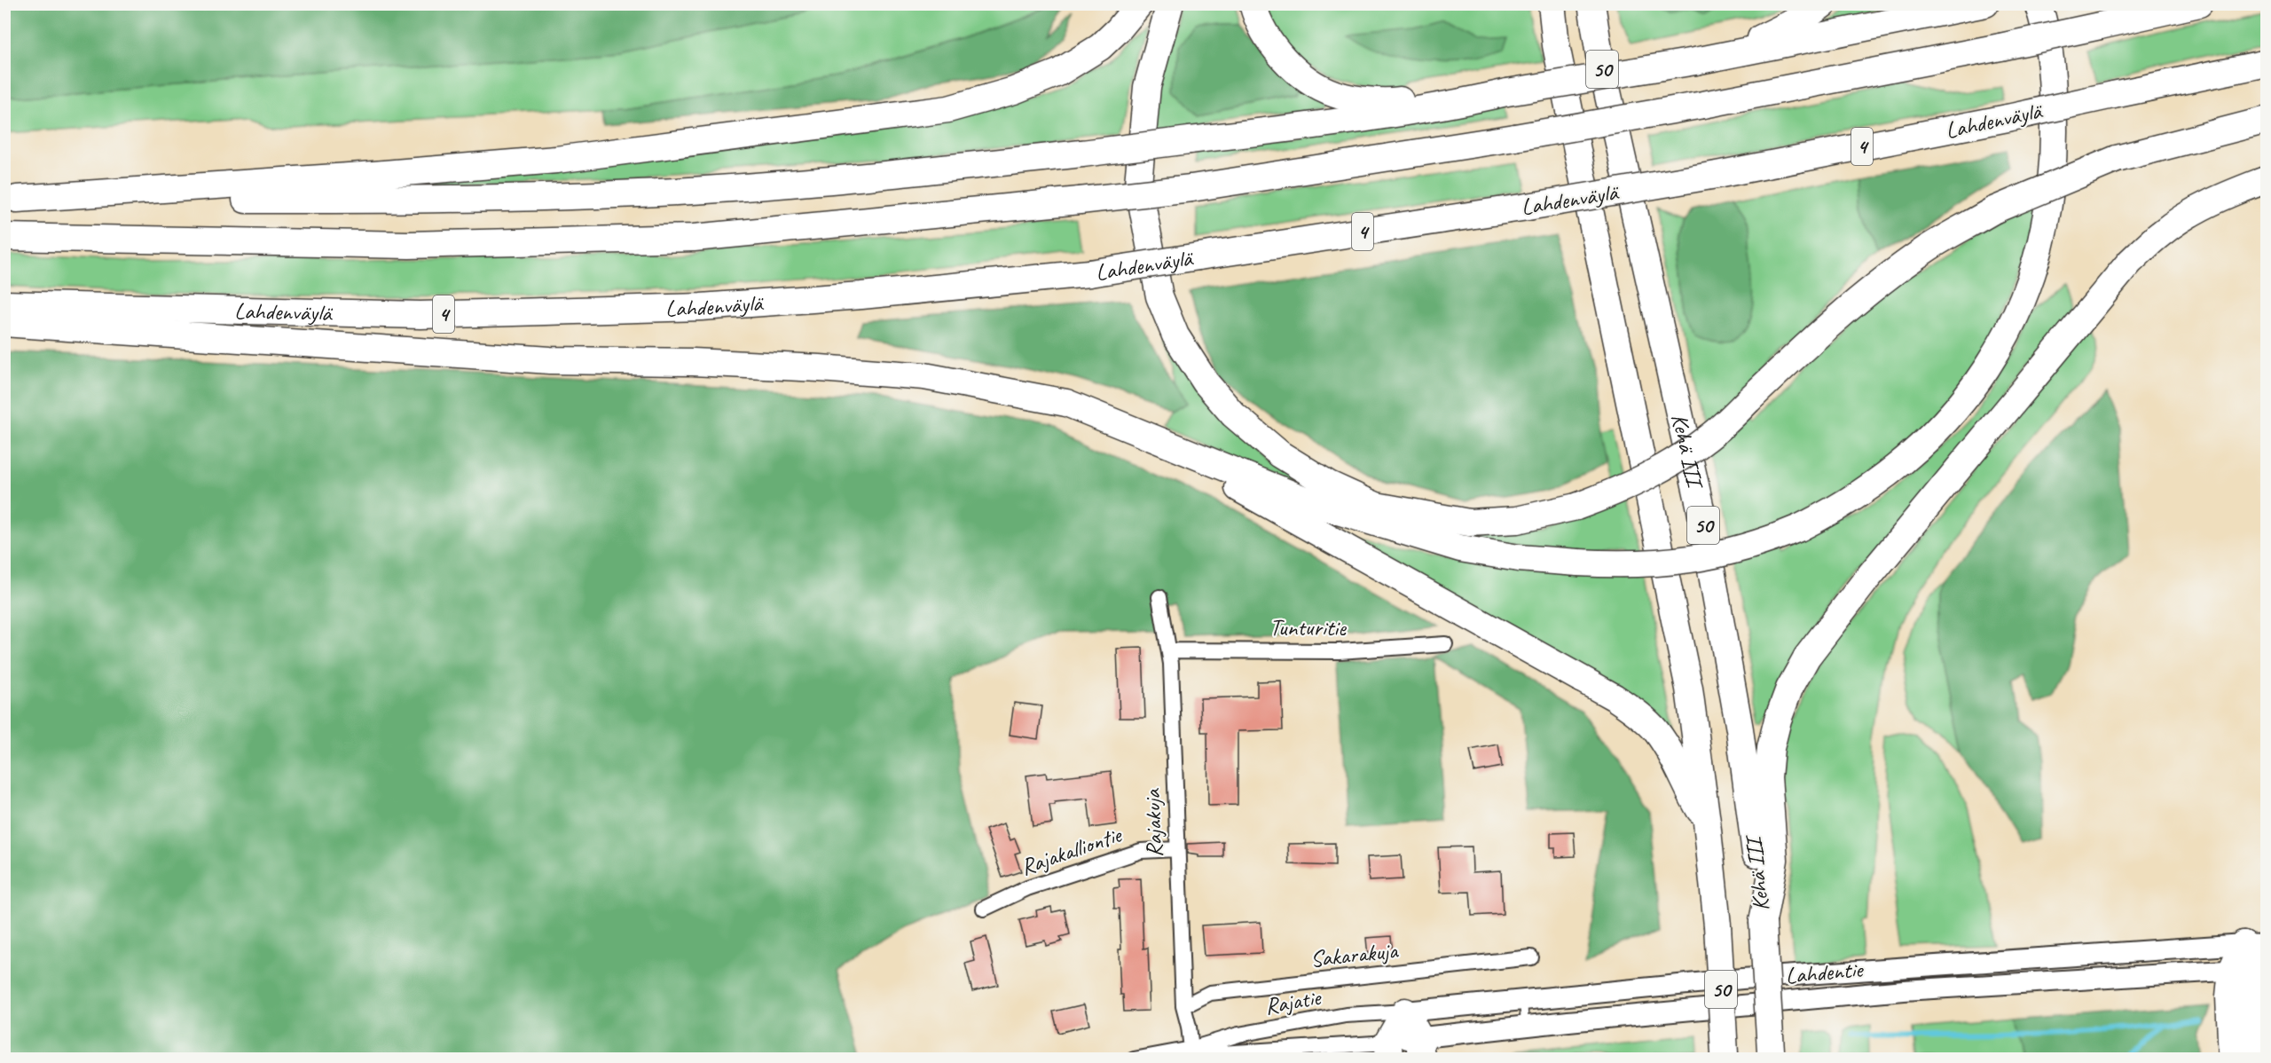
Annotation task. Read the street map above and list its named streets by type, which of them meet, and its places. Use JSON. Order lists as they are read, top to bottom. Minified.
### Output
{"streets":{"highway":["50","Lahdenväylä","4","Kehä III"],"main road":["Lahdentie"],"street":["Tunturitie","Rajakuja","Rajakalliontie","Sakarakuja","Rajatie"]},"crossings":[["Tunturitie","Rajakuja"],["Rajakuja","Rajakalliontie"],["Rajakuja","Sakarakuja"],["Rajakuja","Rajatie"],["Lahdentie","Rajatie"]]}
